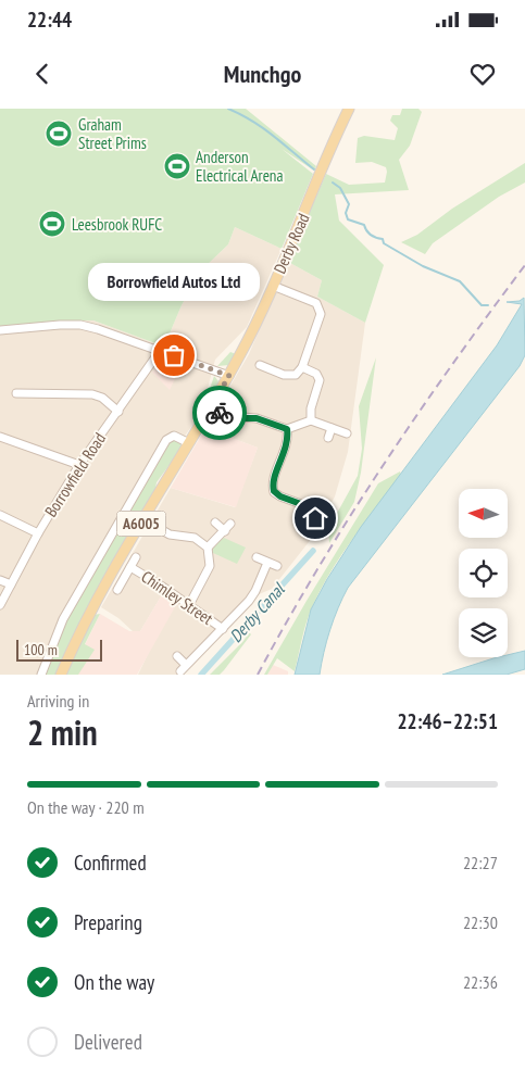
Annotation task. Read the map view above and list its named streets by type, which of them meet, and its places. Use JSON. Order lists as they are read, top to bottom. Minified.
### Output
{"streets":{"main road":["Derby Road","A6005"],"street":["Borrowfield Road","Chimley Street"]},"crossings":[["Derby Road","A6005"]],"water":["Derby Canal"],"places":{"sports":["Graham Street Prims","Anderson Electrical Arena","Leesbrook RUFC"],"other":["Borrowfield Autos Ltd"]},"scale_bar":"100 m","north":"left","page":{"status":"22:44","header":"Munchgo","bubble":"Borrowfield Autos Ltd","scale":"100 m","heading":["2 min","Arriving in","22:46–22:51"],"bar":"On the way · 220 m","list":[["Confirmed","22:27"],["Preparing","22:30"],["On the way","22:36"],"Delivered"]}}
